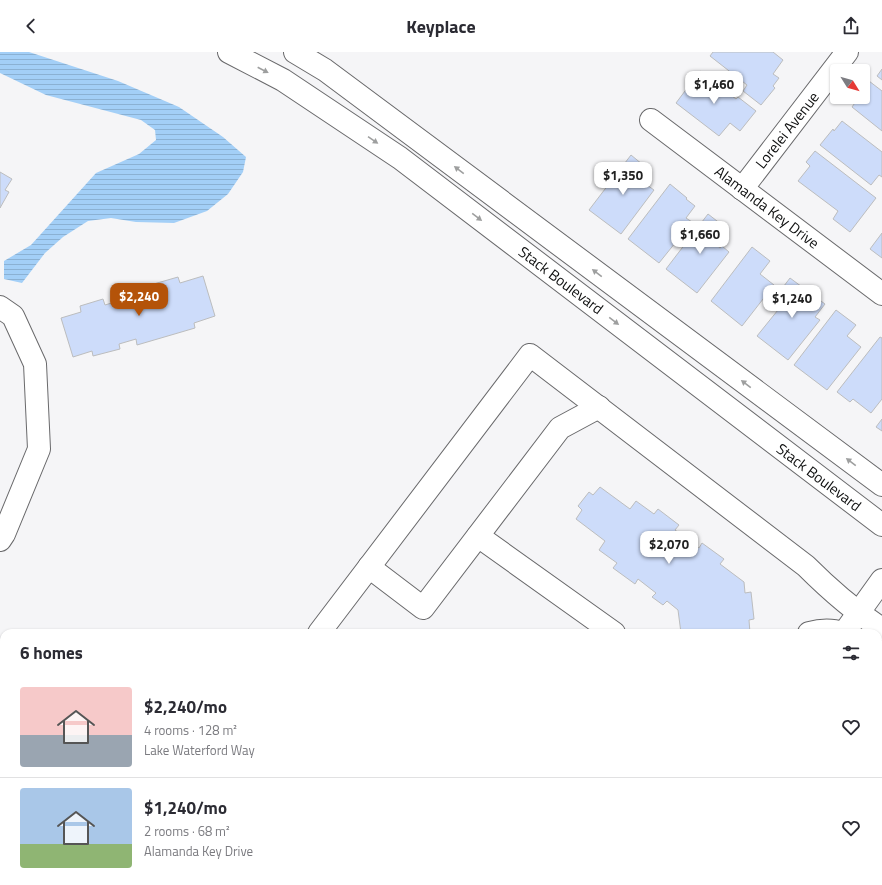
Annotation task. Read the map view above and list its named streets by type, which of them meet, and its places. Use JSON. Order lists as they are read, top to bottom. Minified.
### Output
{"streets":{"street":["Lorelei Avenue","Alamanda Key Drive","Stack Boulevard"]},"crossings":[["Lorelei Avenue","Alamanda Key Drive"]],"north":"bottom right","page":{"header":"Keyplace","price":["$1,460","$1,350","$1,660","$2,240","$1,240","$2,070"],"heading":"6 homes","list":[{"name":"$2,240/mo","note":"4 rooms · 128 m² · Lake Waterford Way"},{"name":"$1,240/mo","note":"2 rooms · 68 m² · Alamanda Key Drive"}]}}
